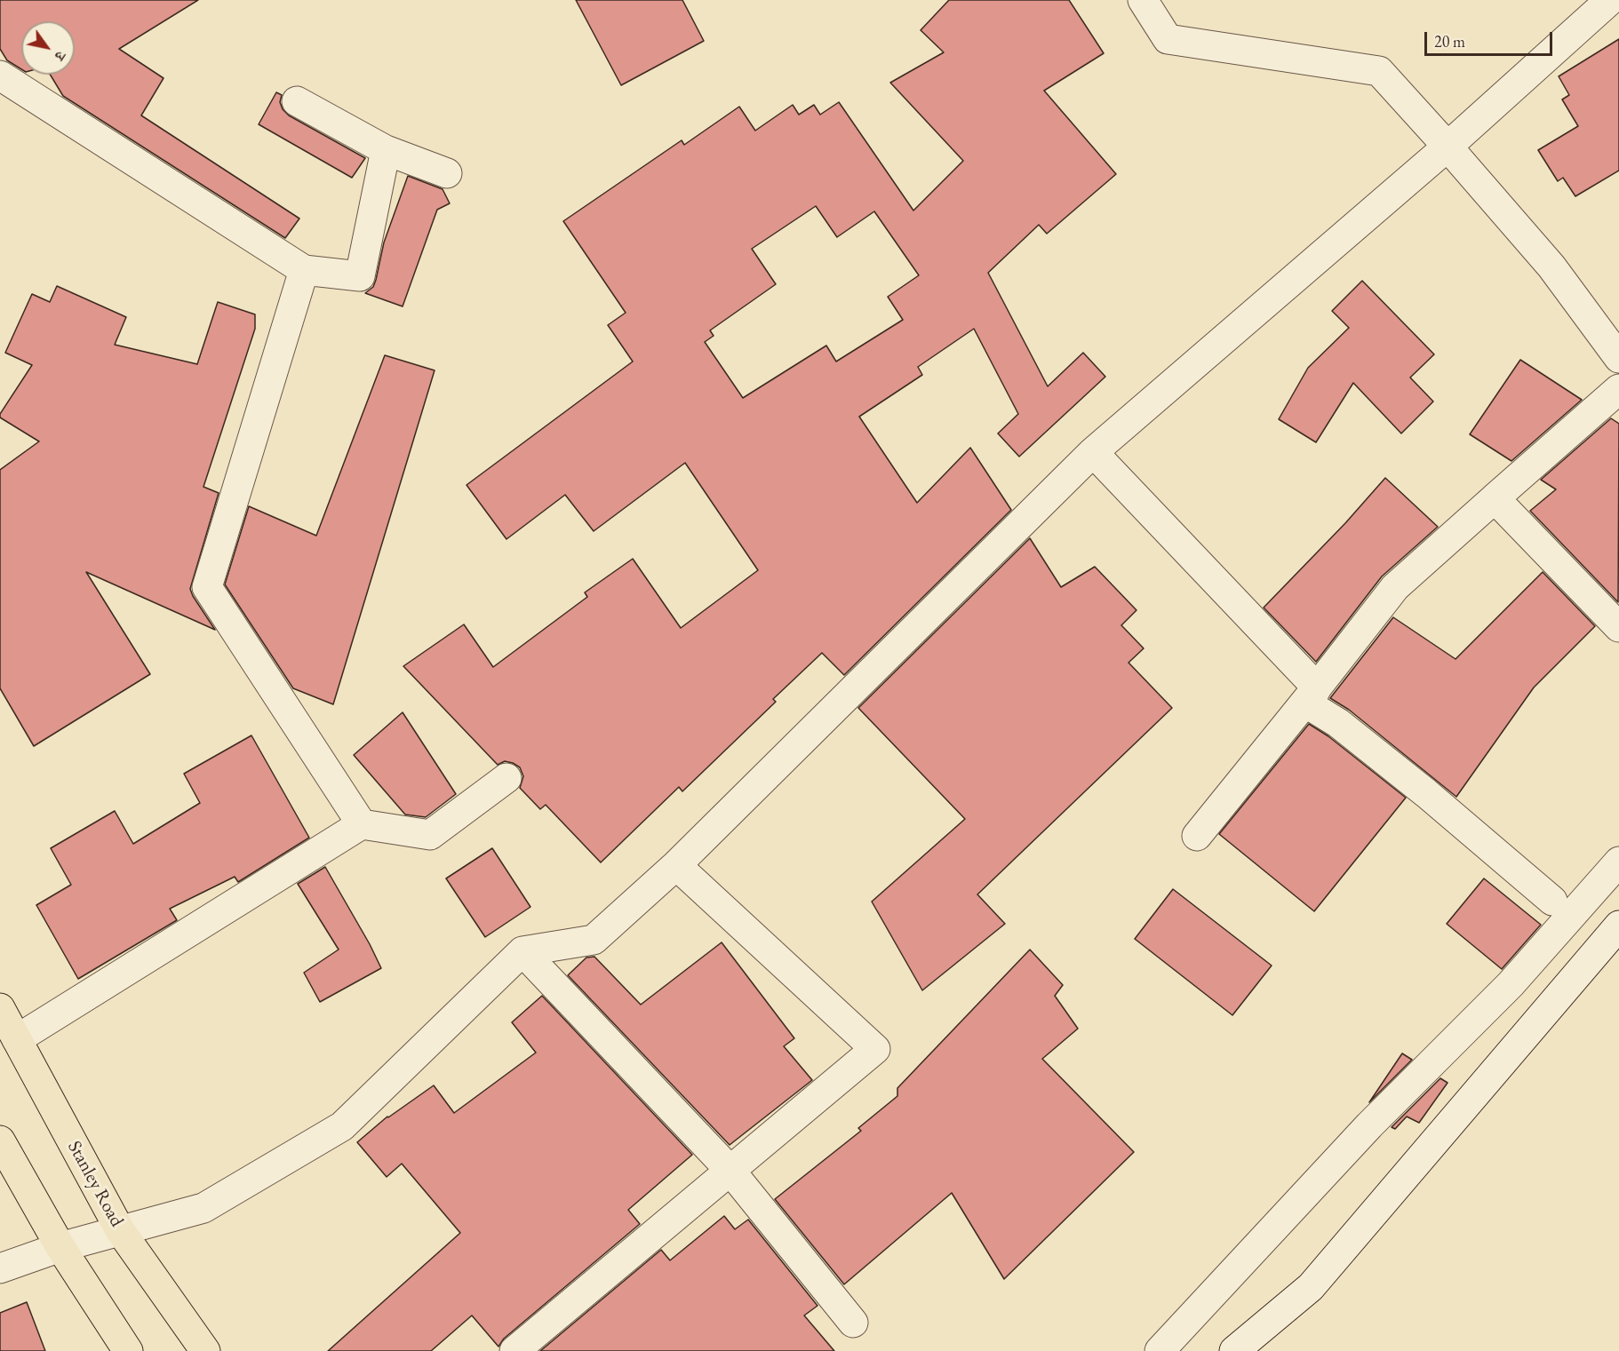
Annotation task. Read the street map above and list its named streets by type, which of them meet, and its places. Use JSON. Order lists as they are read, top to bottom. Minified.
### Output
{"streets":{"main road":["Stanley Road"]},"scale_bar":"20 m","north":"bottom right"}
